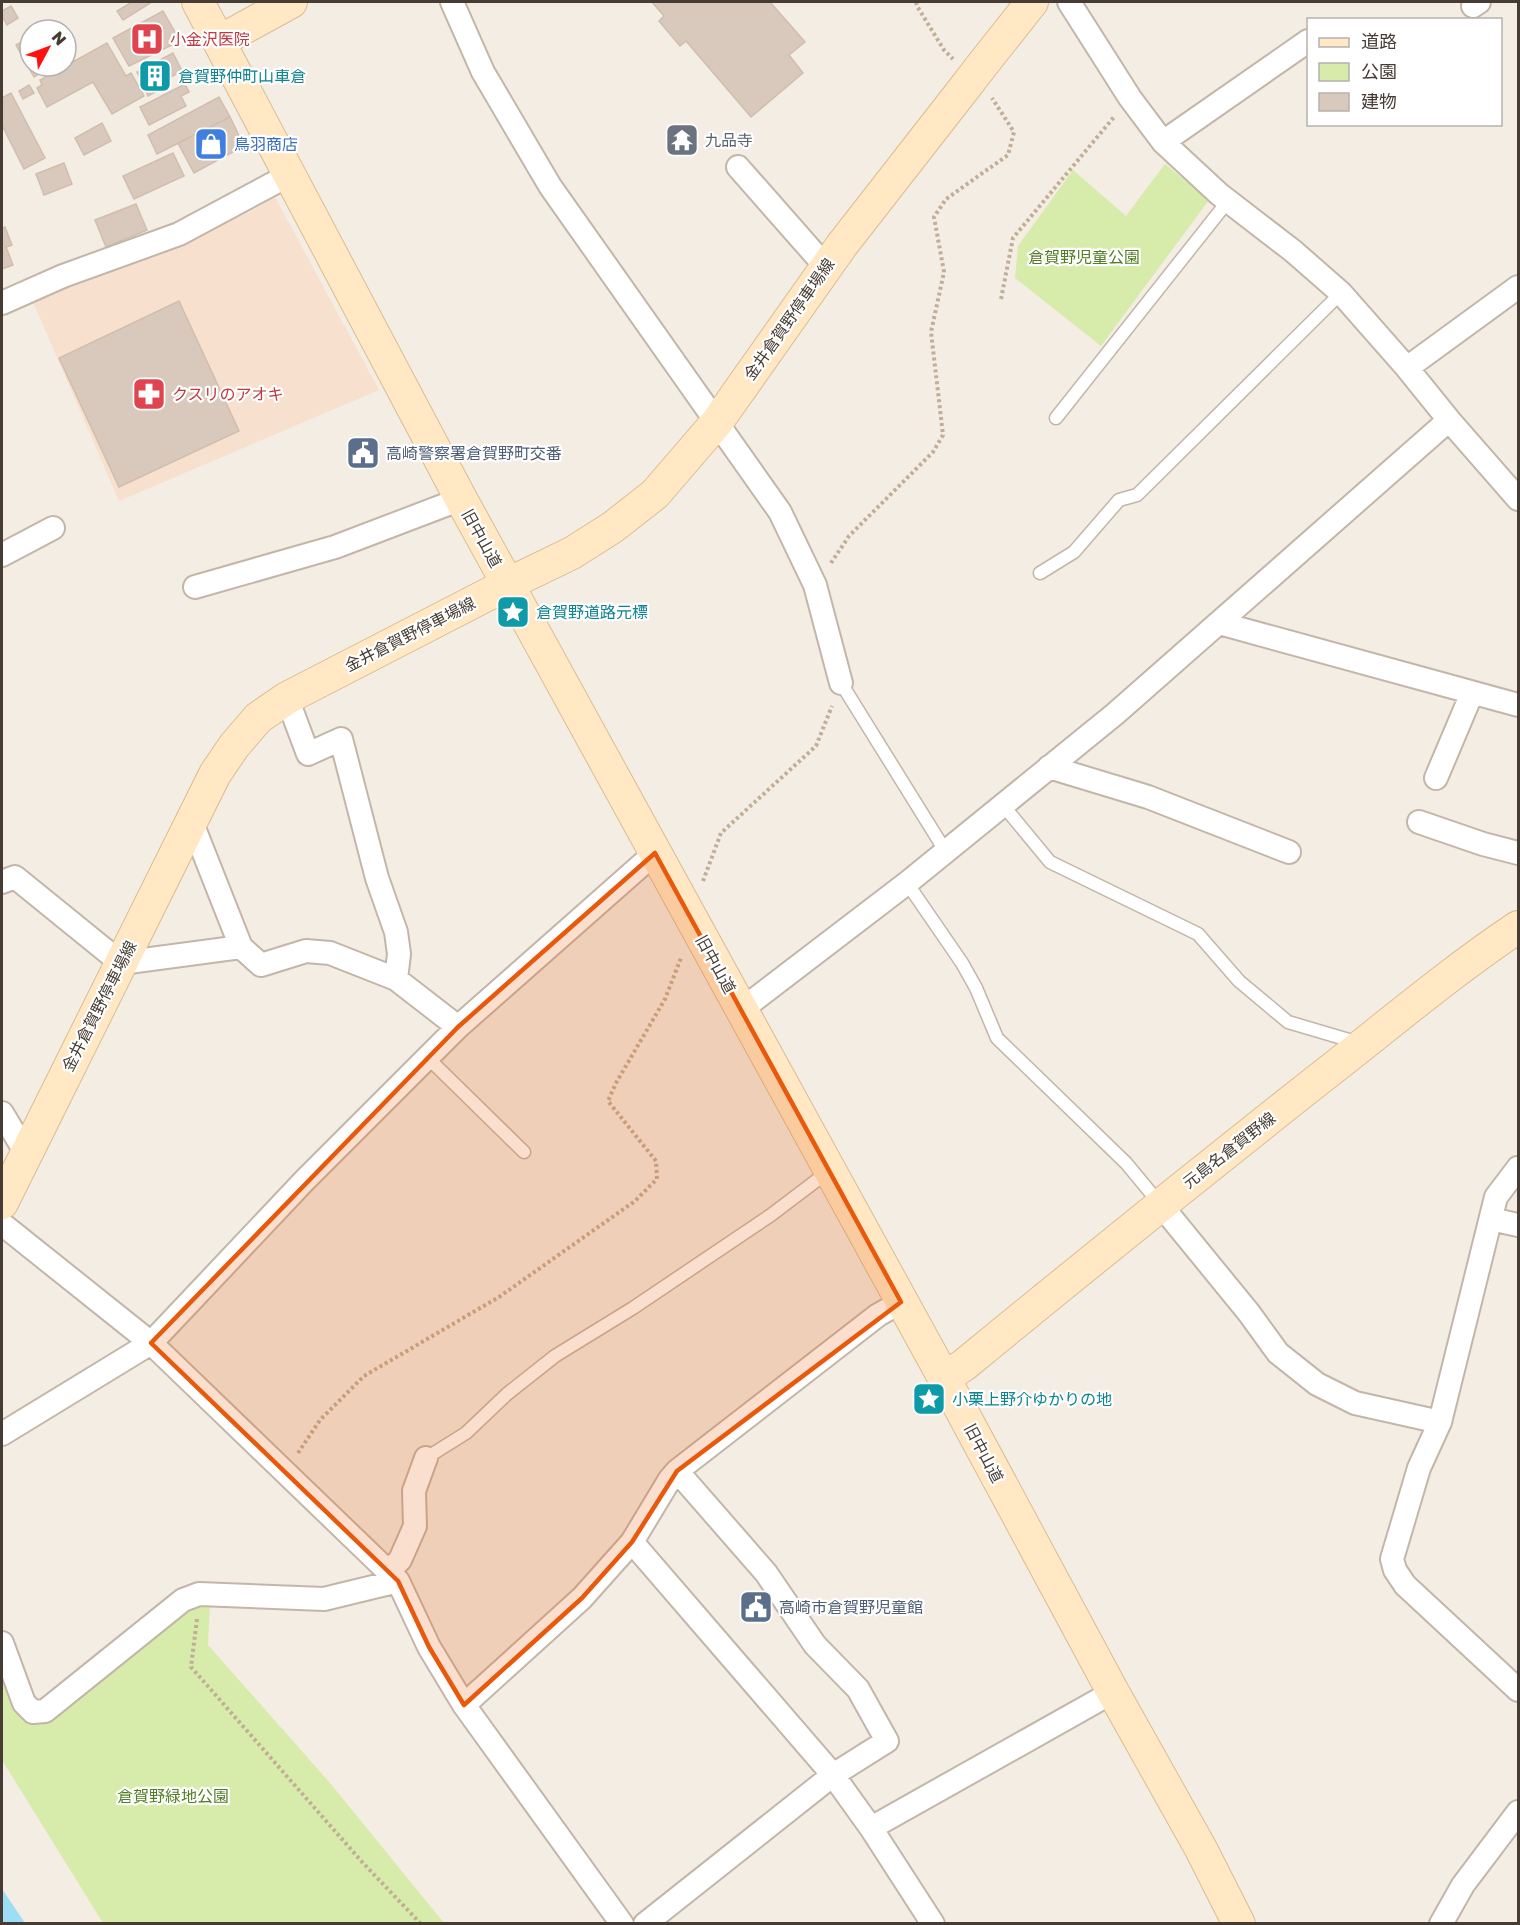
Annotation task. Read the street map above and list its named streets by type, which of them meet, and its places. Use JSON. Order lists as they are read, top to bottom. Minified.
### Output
{"streets":{"main road":["金井倉賀野停車場線","旧中山道","元島名倉賀野線"]},"crossings":[["金井倉賀野停車場線","旧中山道"],["旧中山道","元島名倉賀野線"]],"parks":["倉賀野児童公園","倉賀野緑地公園"],"places":{"hospital":["小金沢医院"],"building":["倉賀野仲町山車倉"],"temple":["九品寺"],"shop":["鳥羽商店"],"pharmacy":["クスリのアオキ"],"public building":["高崎警察署倉賀野町交番","高崎市倉賀野児童館"],"place":["倉賀野道路元標","小栗上野介ゆかりの地"]},"legend":["道路","公園","建物"],"north":"top right"}
